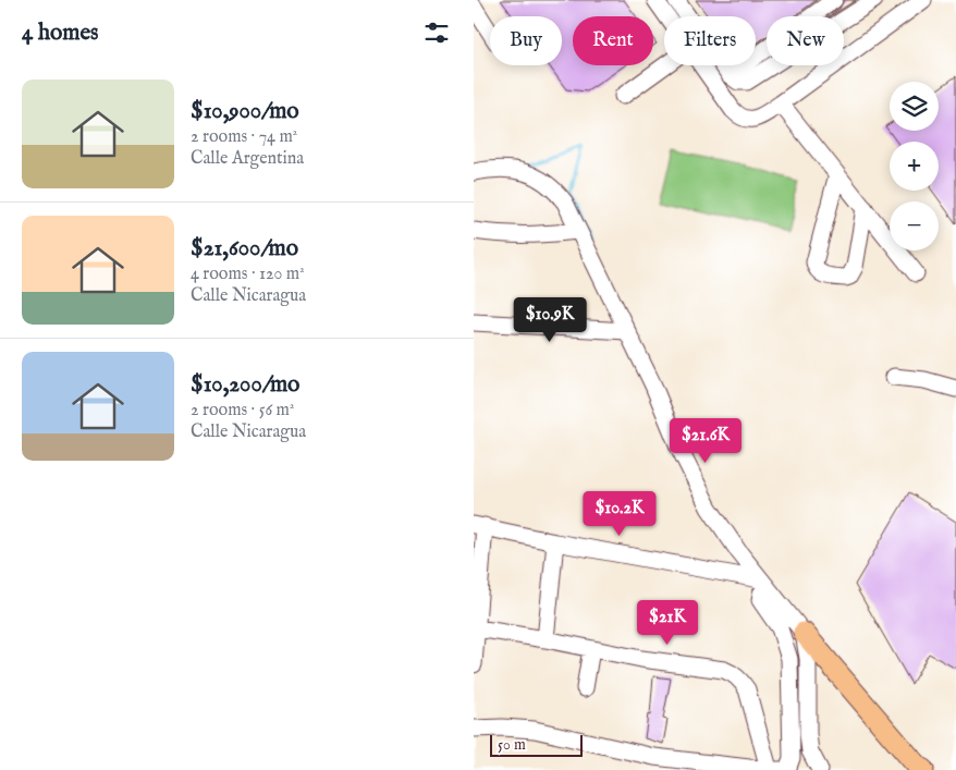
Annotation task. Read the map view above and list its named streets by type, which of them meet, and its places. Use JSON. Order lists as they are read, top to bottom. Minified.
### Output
{"scale_bar":"50 m","page":{"heading":"4 homes","chip":["Buy","Rent","Filters","New"],"list":[{"name":"$10,900/mo","note":"2 rooms · 74 m² · Calle Argentina"},{"name":"$21,600/mo","note":"4 rooms · 120 m² · Calle Nicaragua"},{"name":"$10,200/mo","note":"2 rooms · 56 m² · Calle Nicaragua"}],"map_buttons":["+","−"],"price":["$10.9K","$21.6K","$10.2K","$21K"],"scale":"50 m"}}
